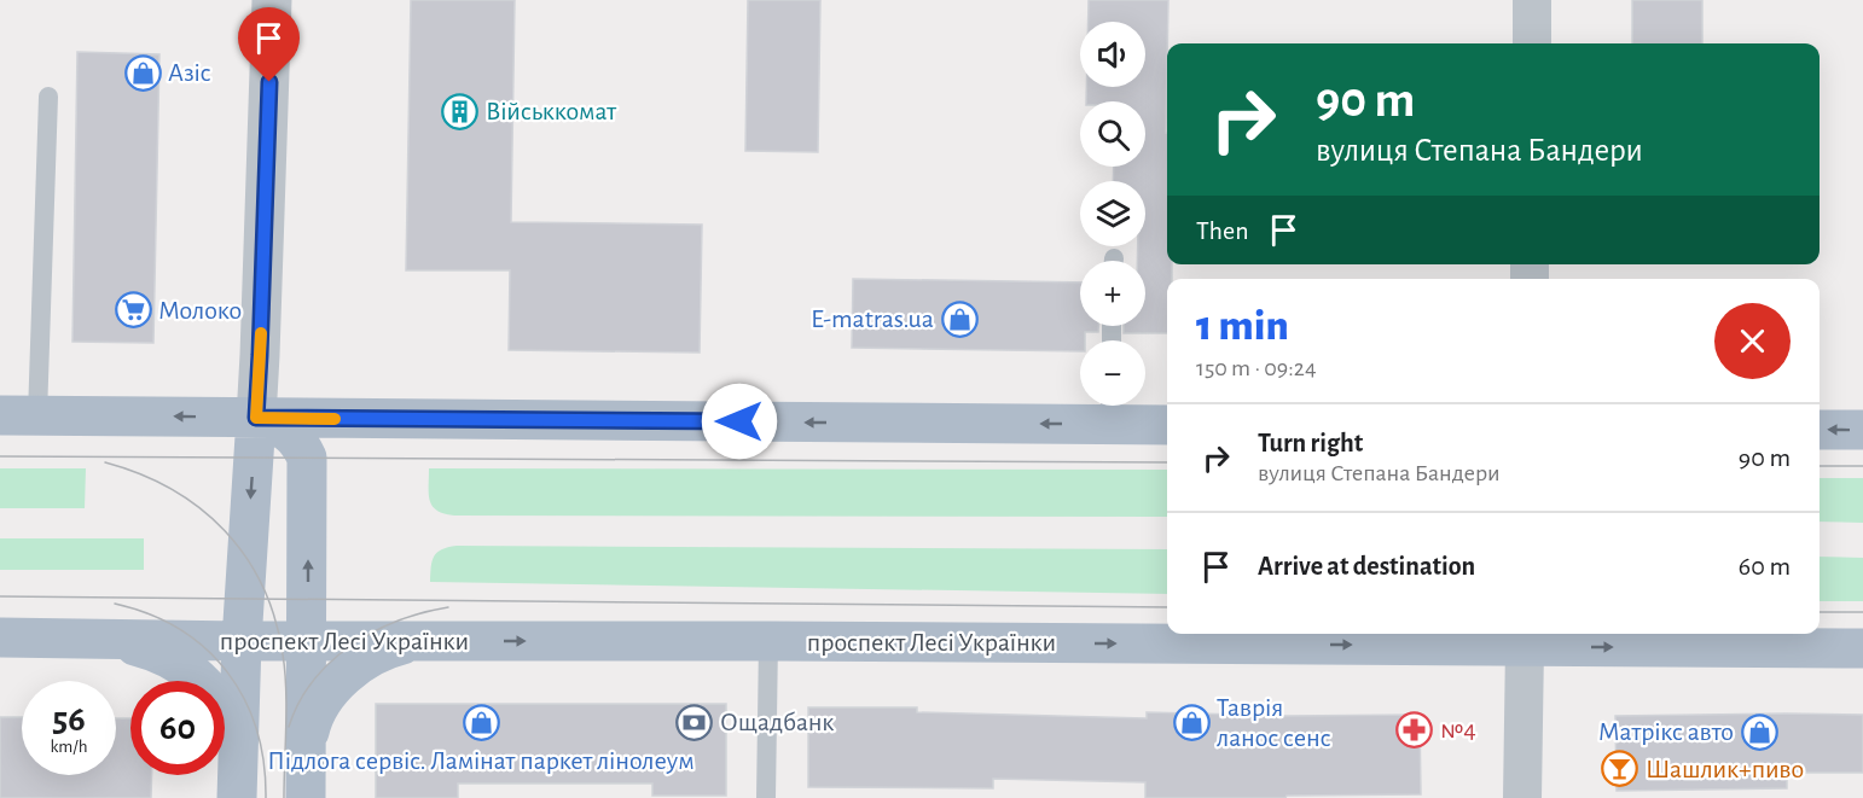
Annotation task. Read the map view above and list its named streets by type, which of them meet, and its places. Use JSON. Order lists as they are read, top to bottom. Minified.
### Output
{"streets":{"main road":["проспект Лесі Українки"]},"places":{"shop":["Азіс","E-matras.ua","Підлога сервіс. Ламінат паркет лінолеум","Таврія ланос сенс","Матрікс авто"],"building":["Військкомат"],"supermarket":["Молоко"],"bank":["Ощадбанк"],"pharmacy":["№4"],"bar":["Шашлик+пиво"]},"page":{"map_buttons":["+","−"],"turn":["90 m","вулиця Степана Бандери"],"then":"Then","heading":["1 min","150 m · 09:24"],"list":[{"name":"Turn right","note":"вулиця Степана Бандери","value":"90 m"},{"name":"Arrive at destination","value":"60 m"}],"speed":"56 km/h","limit":"60"}}
